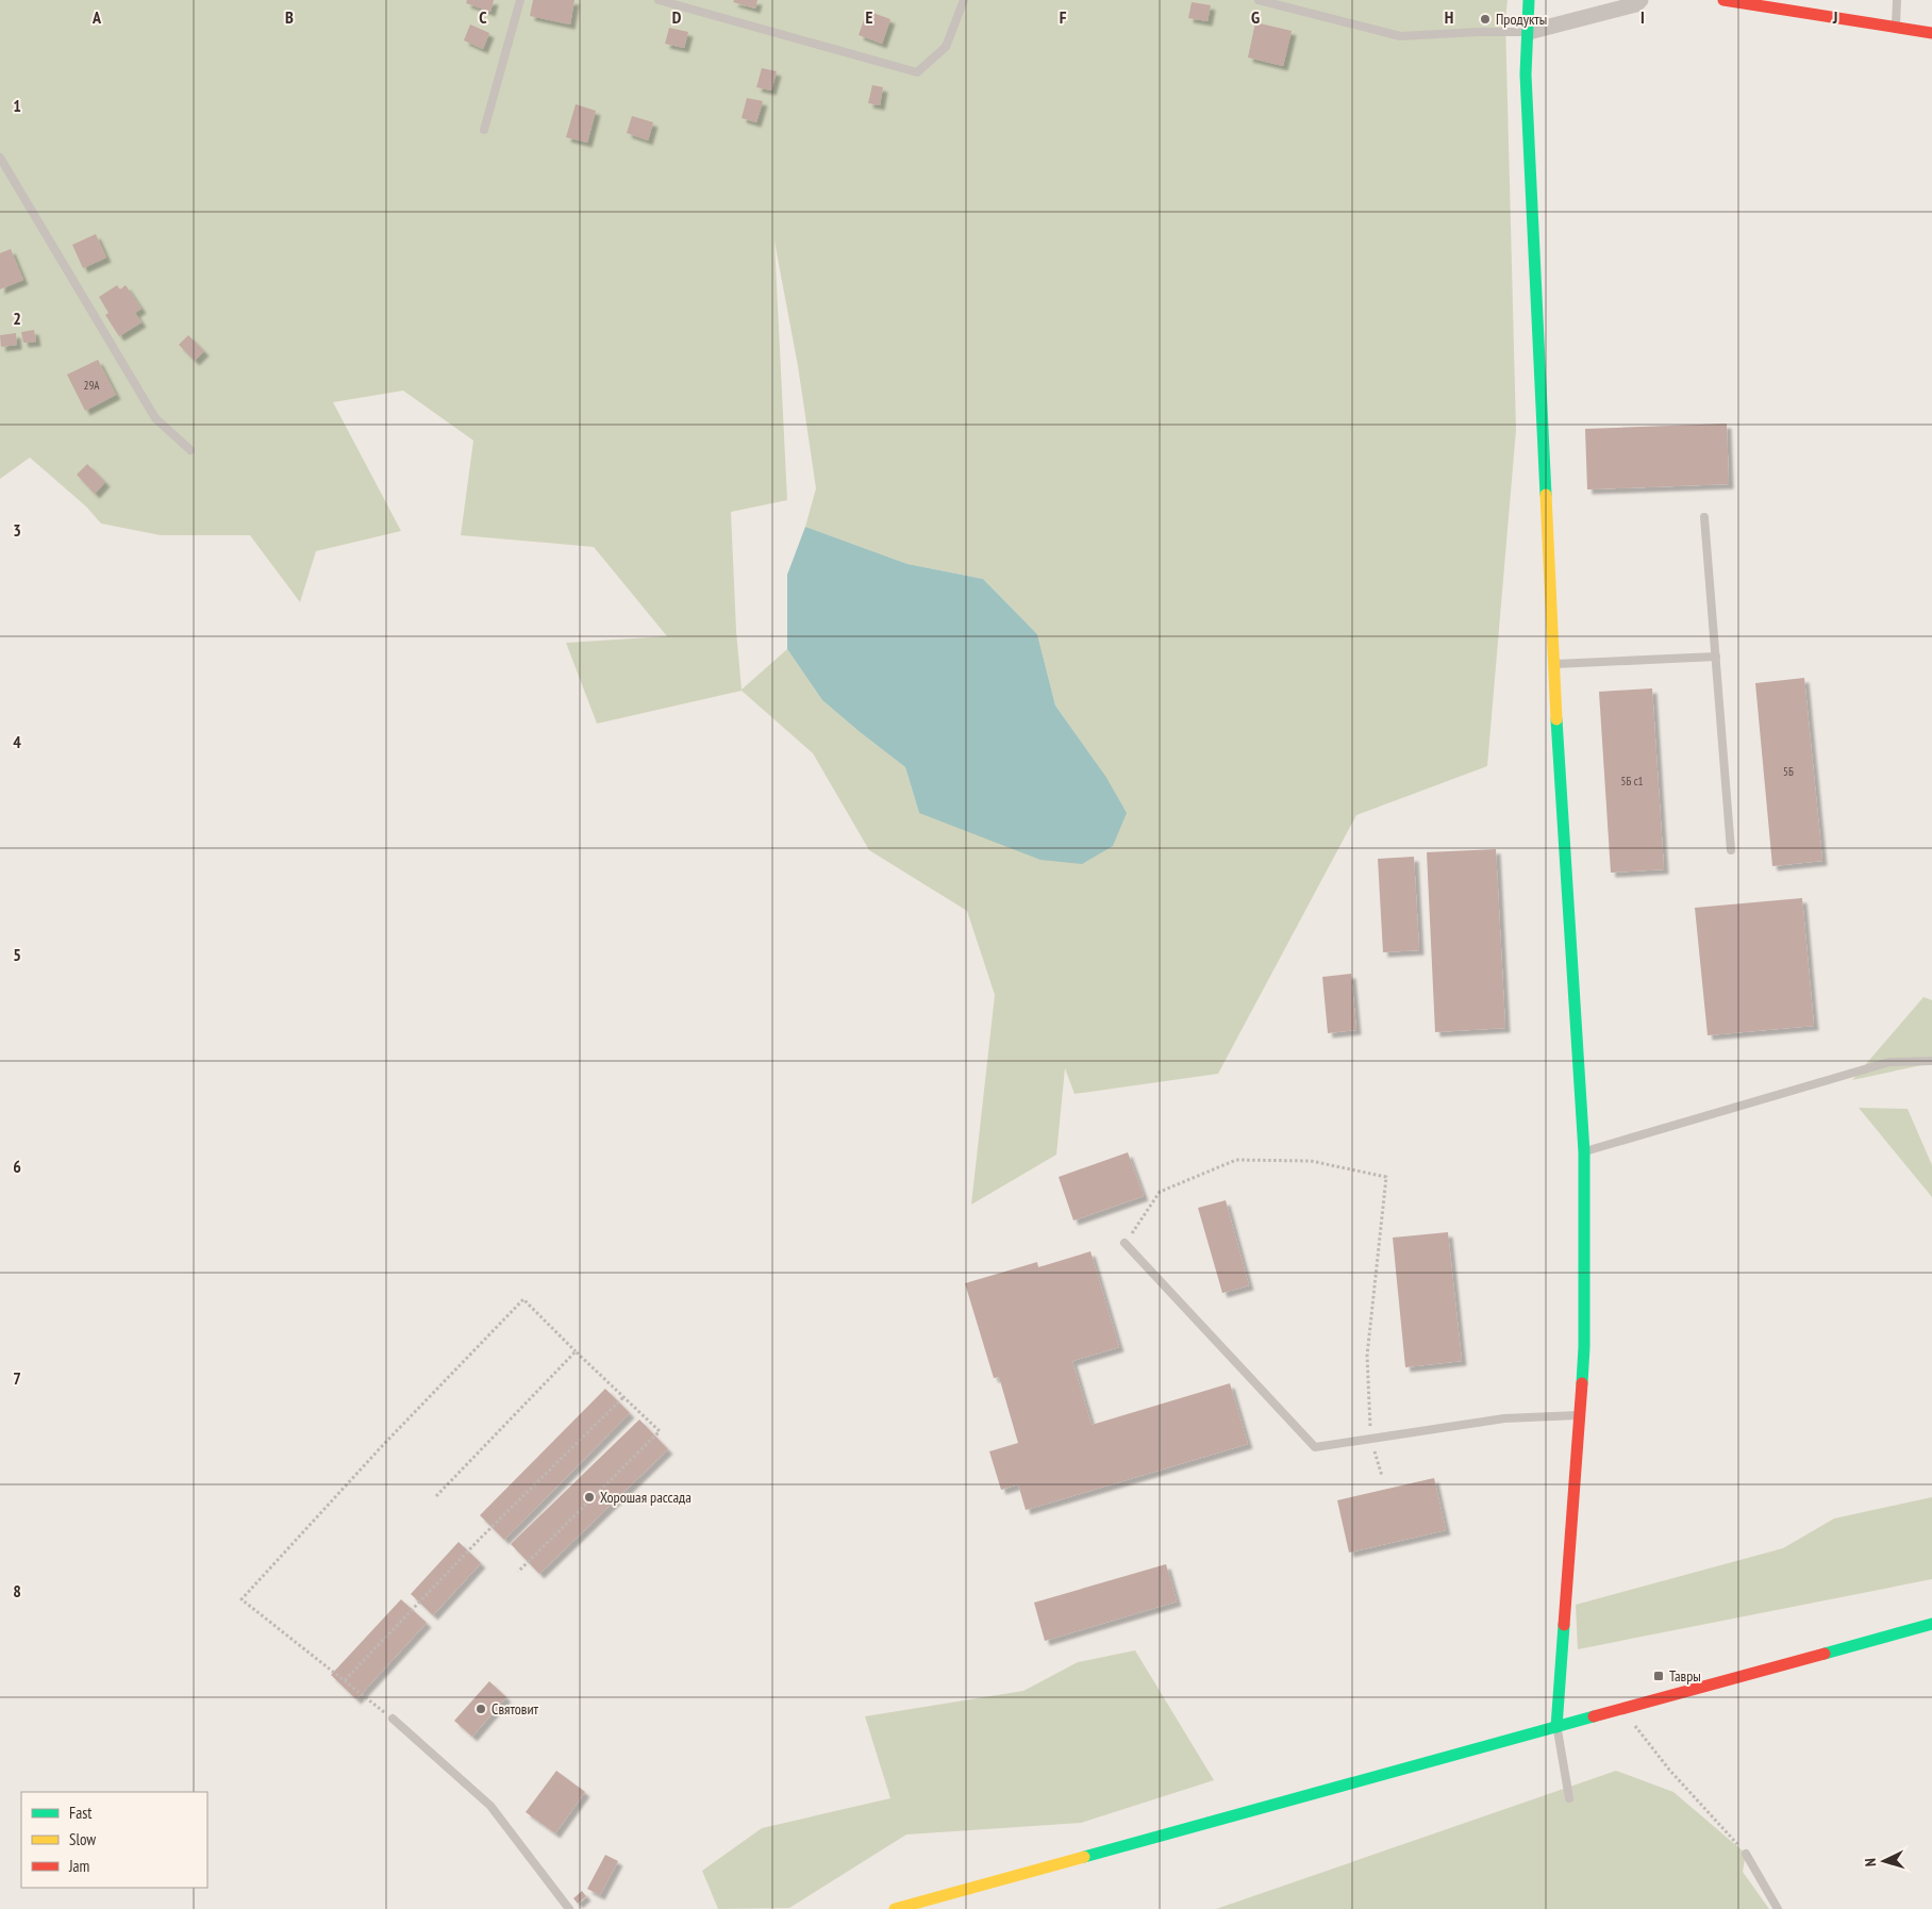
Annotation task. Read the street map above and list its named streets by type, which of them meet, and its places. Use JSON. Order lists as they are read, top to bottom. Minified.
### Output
{"places":{"other":["Продукты","Хорошая рассада","Святовит"],"transit":["Тавры"]},"house_numbers":["29А","5Б","5Б с1"],"legend":["Fast","Slow","Jam"],"north":"left","grid":{"columns":["A","B","C","D","E","F","G","H","I","J"],"rows":["1","2","3","4","5","6","7","8"]}}
